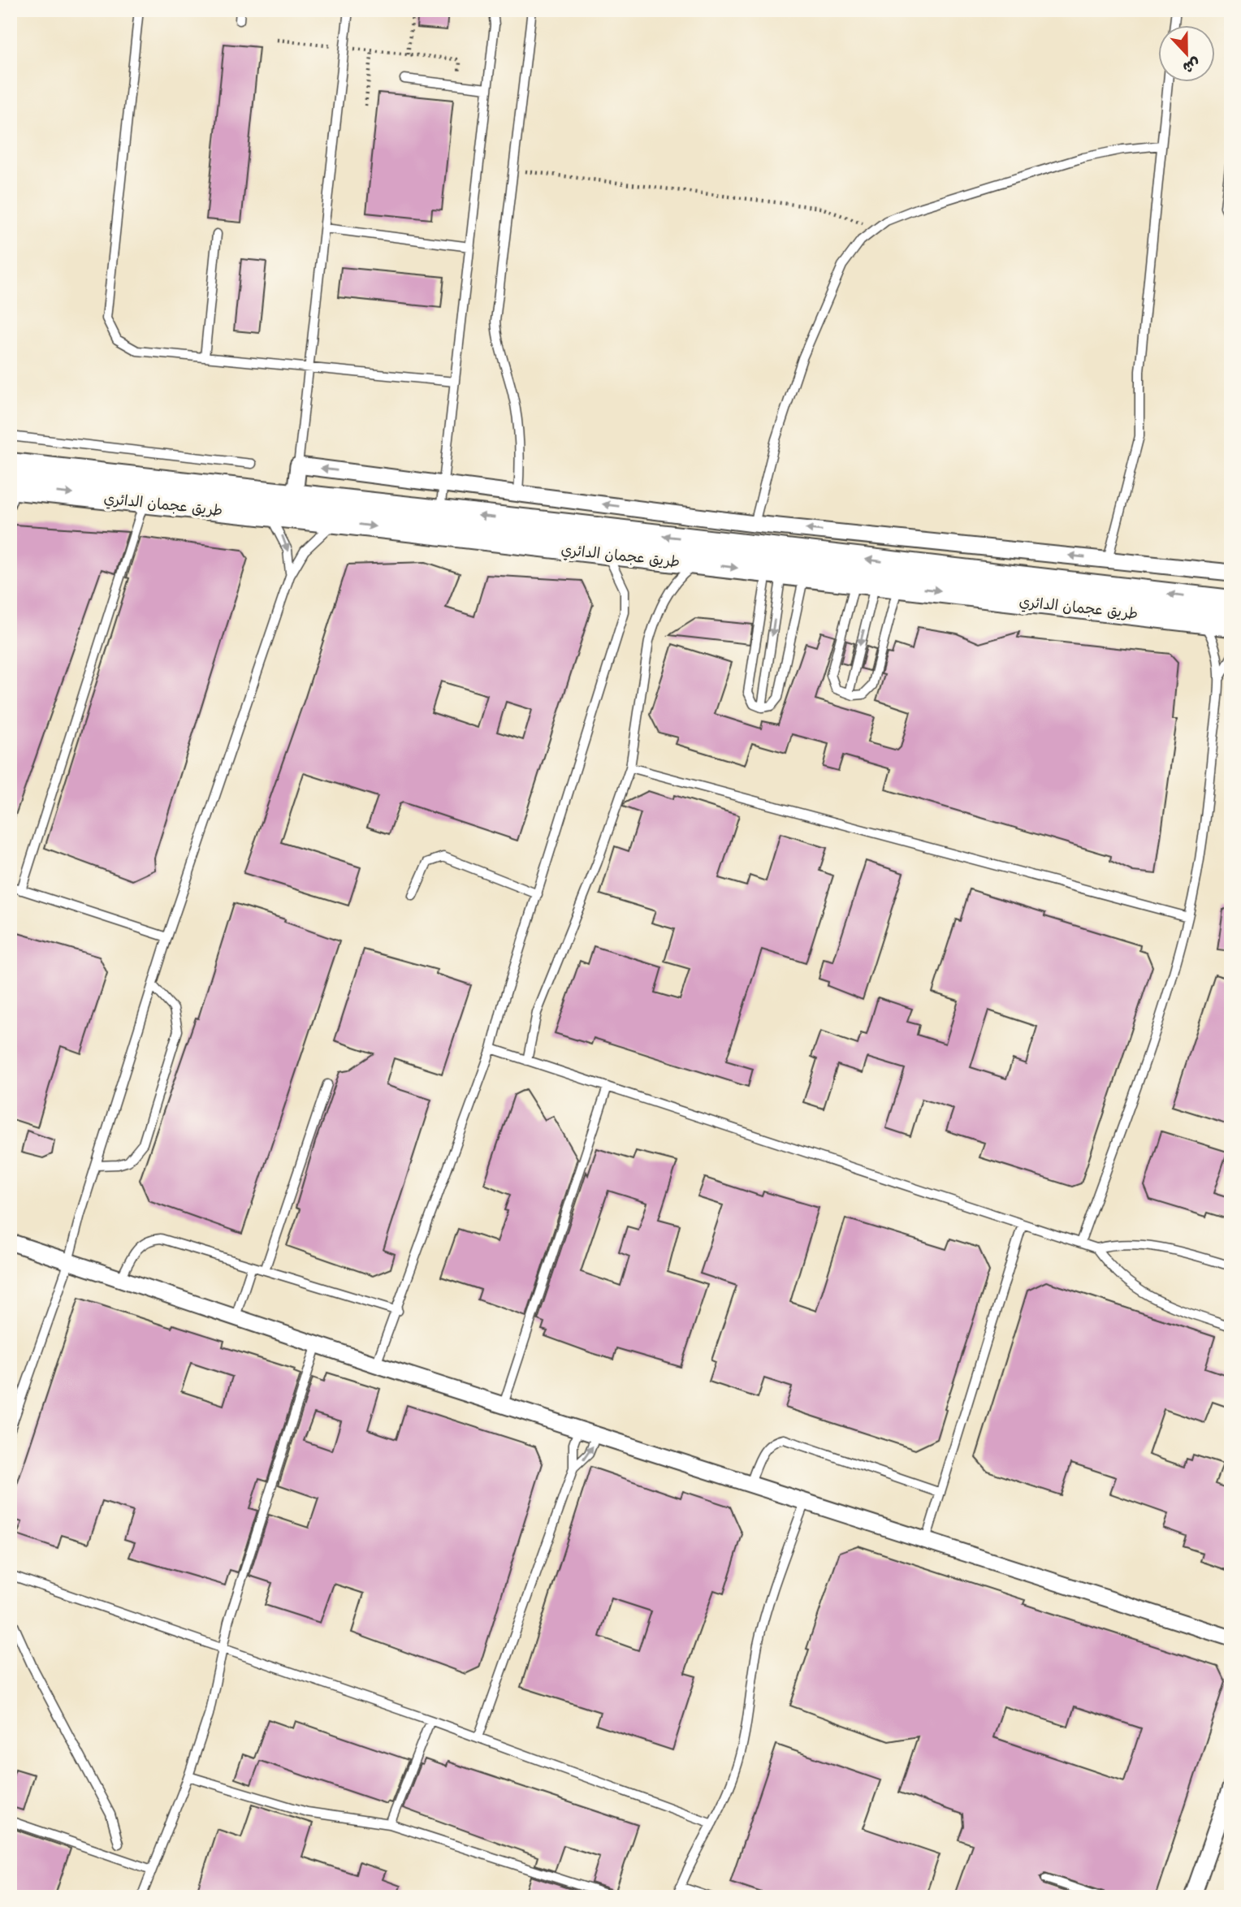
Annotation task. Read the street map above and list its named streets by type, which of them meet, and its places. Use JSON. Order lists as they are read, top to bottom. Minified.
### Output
{"streets":{"main road":["طريق عجمان الدائري"]},"north":"bottom"}
